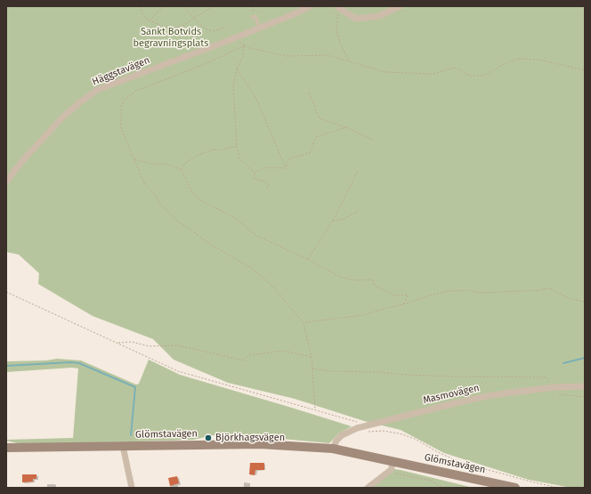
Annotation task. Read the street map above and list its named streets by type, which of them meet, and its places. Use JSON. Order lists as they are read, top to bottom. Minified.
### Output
{"streets":{"main road":["Glömstavägen"],"street":["Häggstavägen","Masmovägen"]},"crossings":[["Masmovägen","Glömstavägen"]],"parks":["Sankt Botvids begravningsplats"],"places":["Björkhagsvägen"]}
